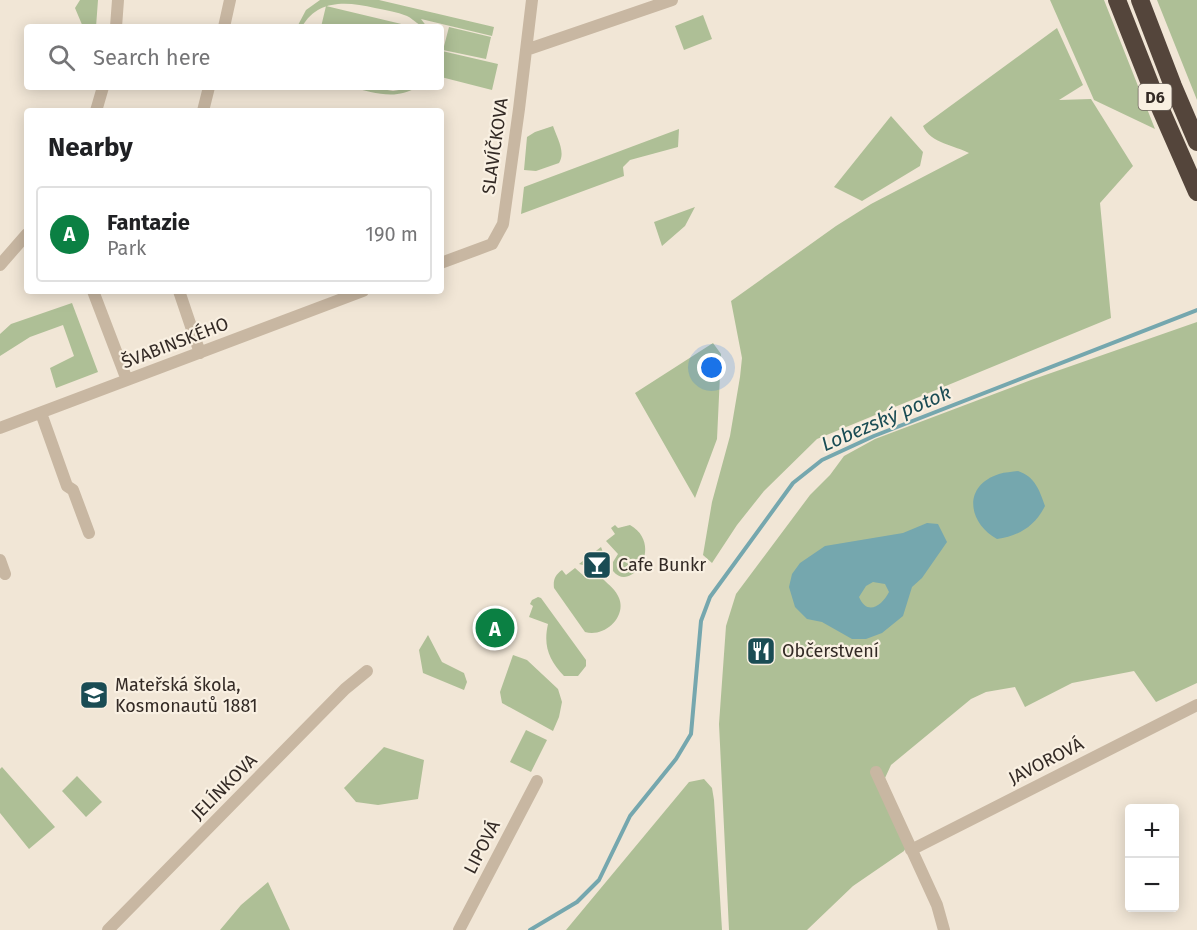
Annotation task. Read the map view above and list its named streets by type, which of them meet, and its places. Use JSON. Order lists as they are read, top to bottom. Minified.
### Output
{"streets":{"highway":["D6"],"street":["SLAVÍČKOVA","ŠVABINSKÉHO","JAVOROVÁ","JELÍNKOVA","LIPOVÁ"]},"water":["Lobezský potok"],"places":{"bar":["Cafe Bunkr"],"restaurant":["Občerstvení"],"school or university":["Mateřská škola, Kosmonautů 1881"]},"page":{"search":"Search here","heading":"Nearby","list":[{"mark":"A","name":"Fantazie","note":"Park","value":"190 m"}],"pins":"A","map_buttons":["+","−"]}}
